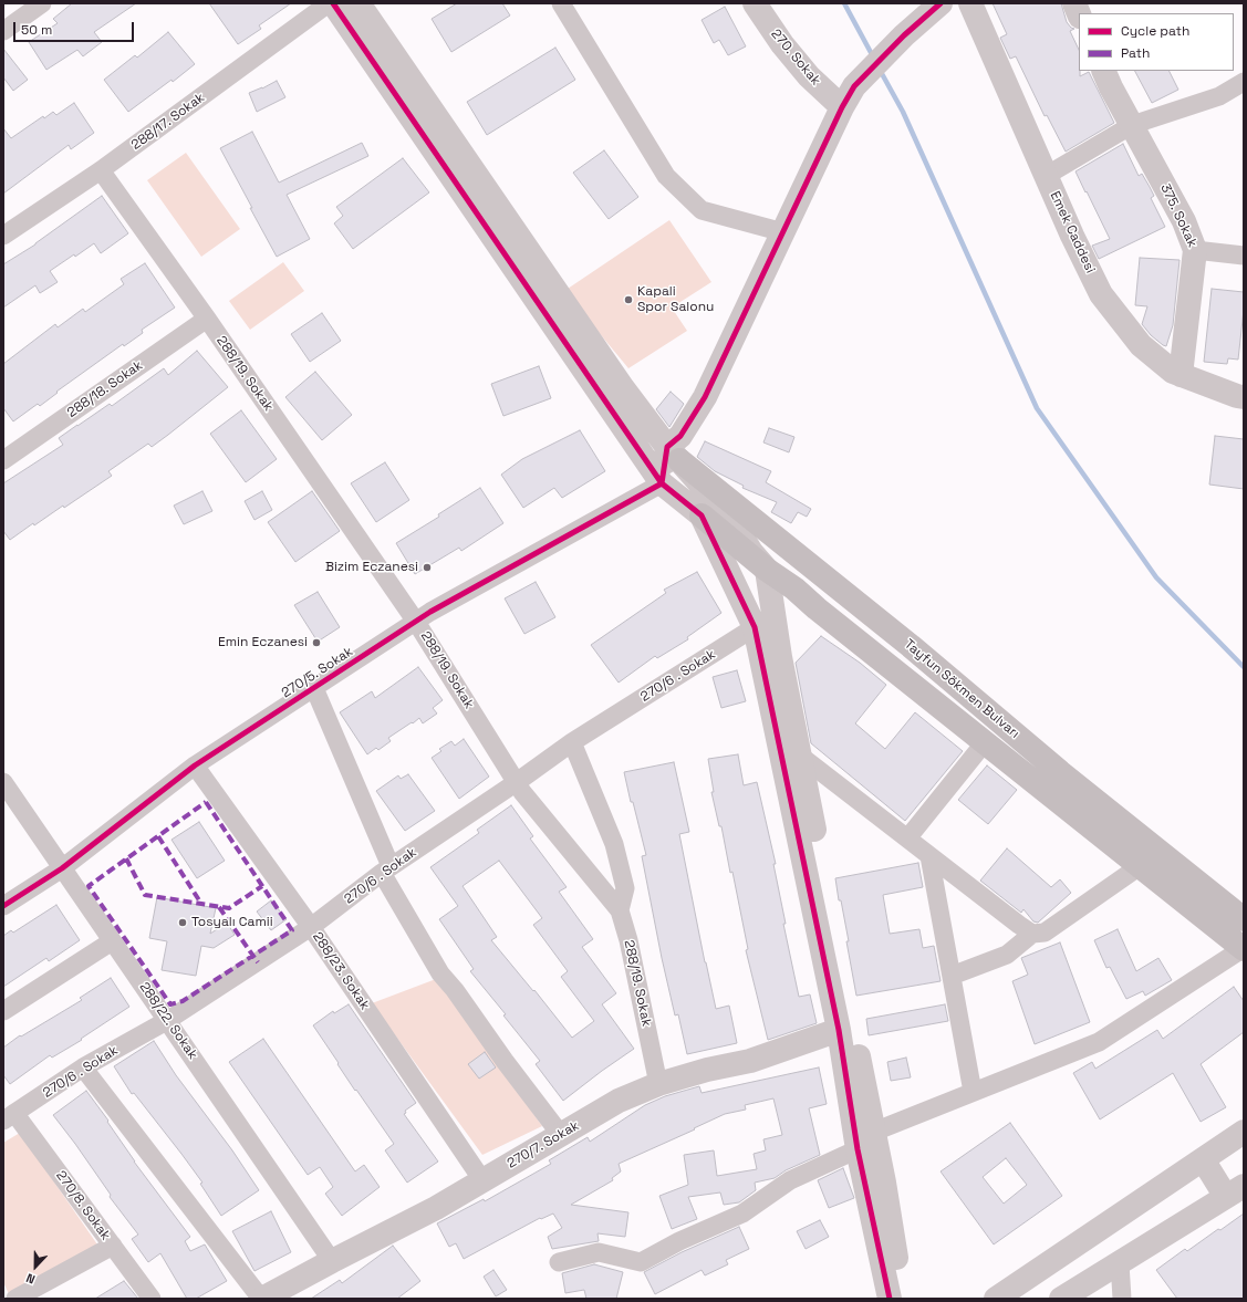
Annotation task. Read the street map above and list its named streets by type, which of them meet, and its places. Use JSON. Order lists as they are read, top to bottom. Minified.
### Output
{"streets":{"main road":["Tayfun Sökmen Bulvarı"],"street":["270. Sokak","288/17. Sokak","375. Sokak","Emek Caddesi","288/19. Sokak","288/18. Sokak","270/5. Sokak","270/6 . Sokak","288/23. Sokak","288/22. Sokak","270/7. Sokak","270/8. Sokak"]},"crossings":[["288/17. Sokak","288/19. Sokak"],["375. Sokak","Emek Caddesi"],["288/19. Sokak","288/18. Sokak"],["288/19. Sokak","270/5. Sokak"],["288/19. Sokak","270/6 . Sokak"],["288/19. Sokak","270/7. Sokak"],["270/5. Sokak","288/23. Sokak"],["270/5. Sokak","288/22. Sokak"],["270/6 . Sokak","288/23. Sokak"],["270/6 . Sokak","288/22. Sokak"],["270/6 . Sokak","270/8. Sokak"],["288/23. Sokak","270/7. Sokak"],["288/22. Sokak","270/7. Sokak"]],"places":["Kapali Spor Salonu","Bizim Eczanesi","Emin Eczanesi","Tosyalı Camii"],"legend":["Cycle path","Path"],"scale_bar":"50 m","north":"bottom"}
